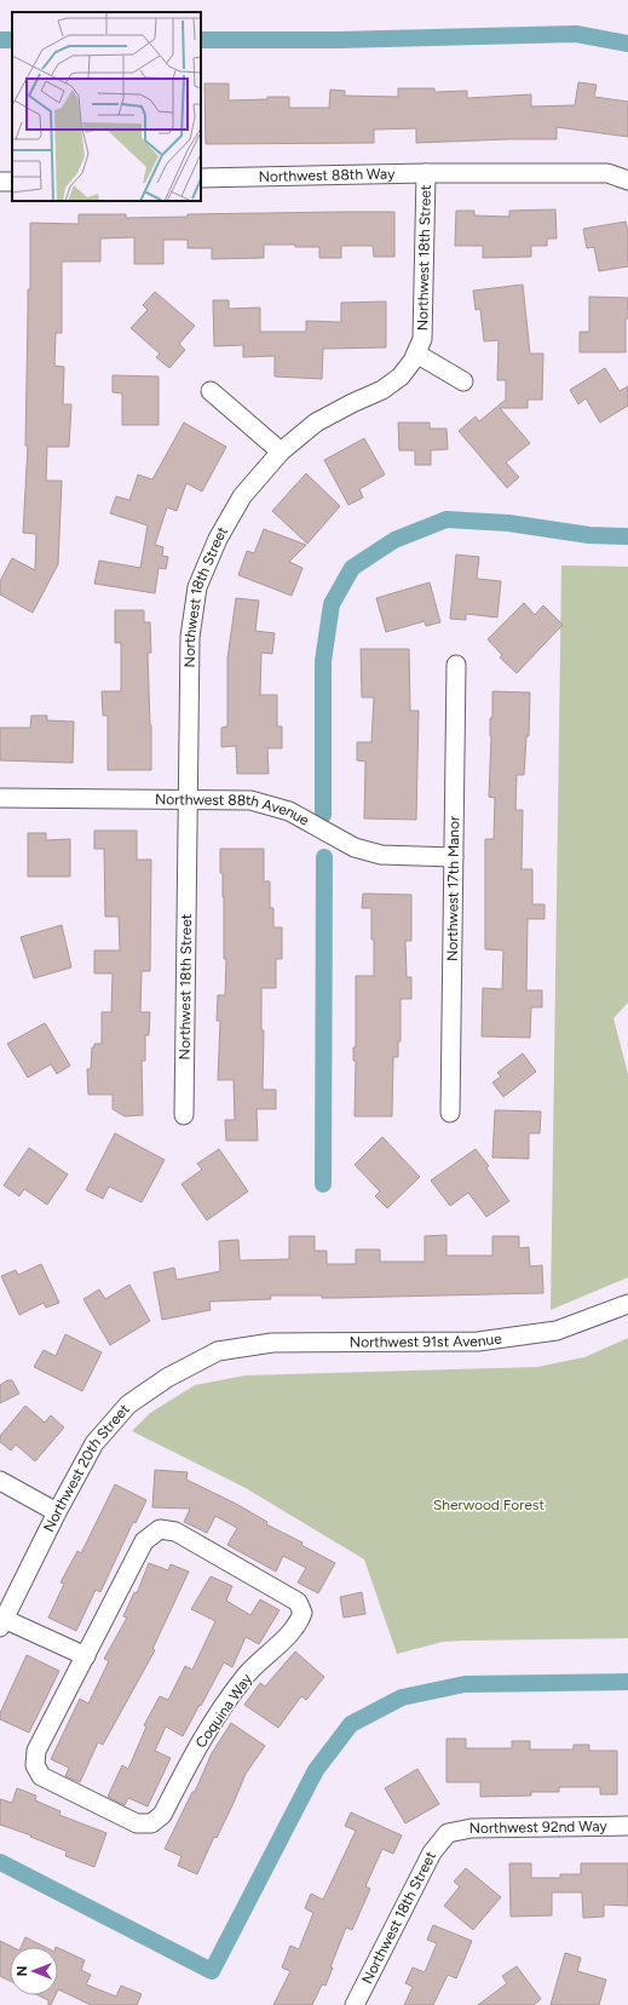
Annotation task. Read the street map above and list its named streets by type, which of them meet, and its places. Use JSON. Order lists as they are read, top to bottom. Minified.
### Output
{"streets":{"street":["Northwest 88th Way","Northwest 18th Street","Northwest 88th Avenue","Northwest 17th Manor","Northwest 91st Avenue","Northwest 20th Street","Coquina Way","Northwest 92nd Way"]},"crossings":[["Northwest 88th Way","Northwest 18th Street"],["Northwest 18th Street","Northwest 88th Avenue"],["Northwest 18th Street","Northwest 92nd Way"],["Northwest 88th Avenue","Northwest 17th Manor"],["Northwest 91st Avenue","Northwest 20th Street"]],"parks":["Sherwood Forest"],"north":"left"}
